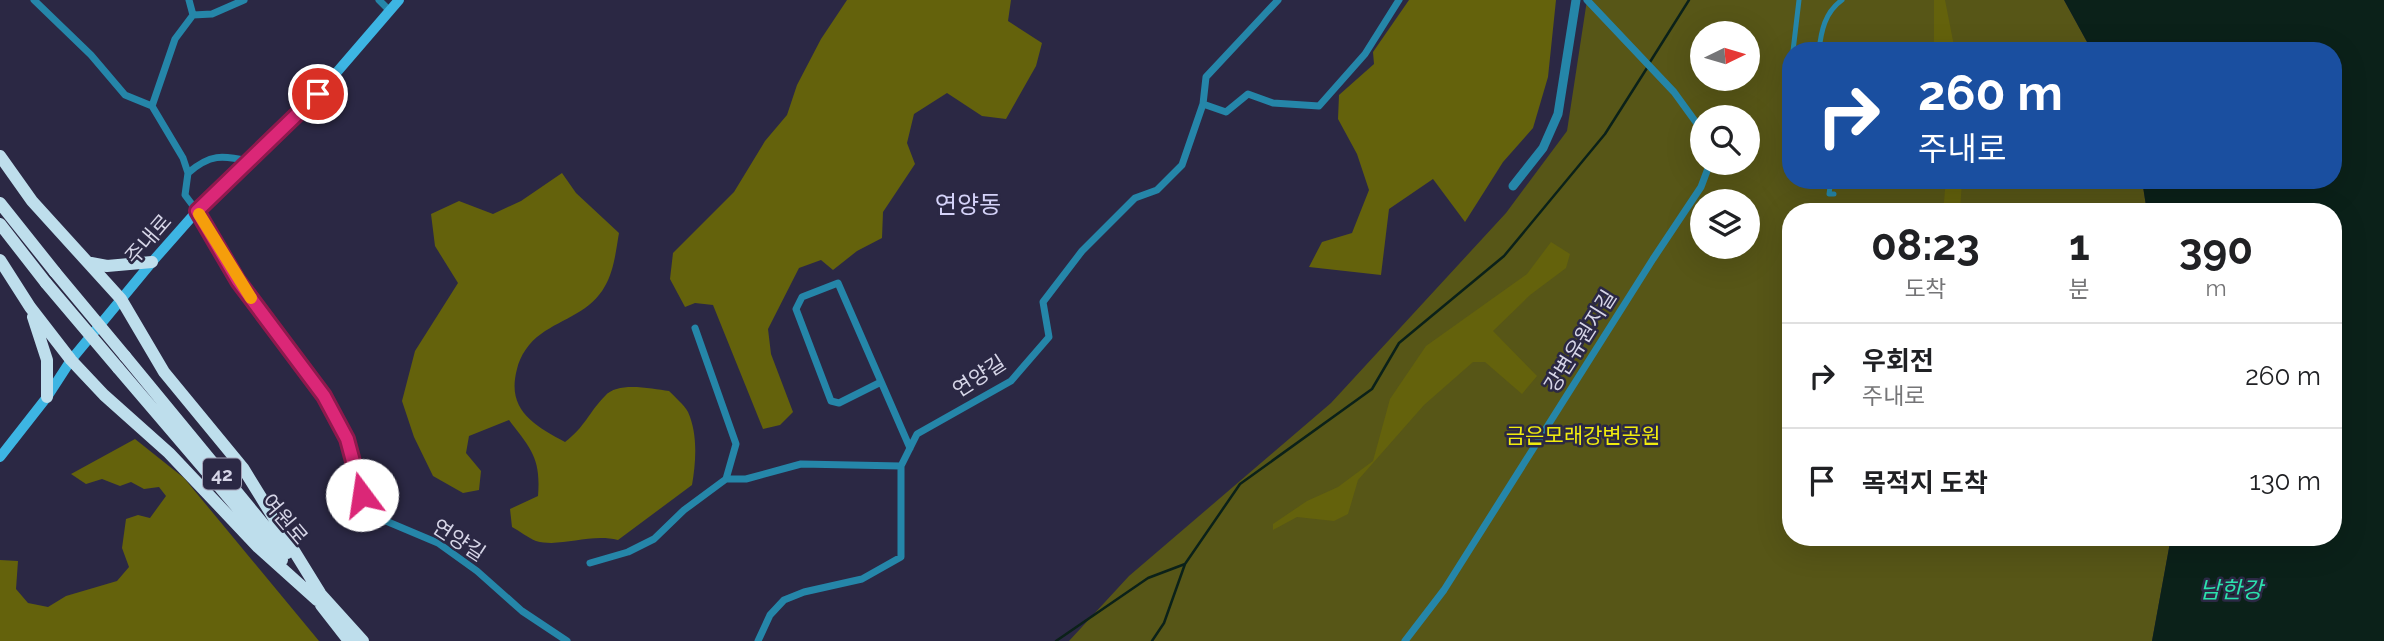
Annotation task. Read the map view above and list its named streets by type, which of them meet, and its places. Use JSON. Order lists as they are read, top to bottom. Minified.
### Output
{"streets":{"highway":["42","여원로"],"main road":["주내로"],"street":["강변유원지길","연양길"]},"crossings":[["주내로","연양길"]],"districts":["연양동"],"water":["남한강"],"parks":["금은모래강변공원"],"north":"right","page":{"turn":["260 m","주내로"],"eta":["08:23","도착","1","분","390","m"],"list":[{"name":"우회전","note":"주내로","value":"260 m"},{"name":"목적지 도착","value":"130 m"}]}}
